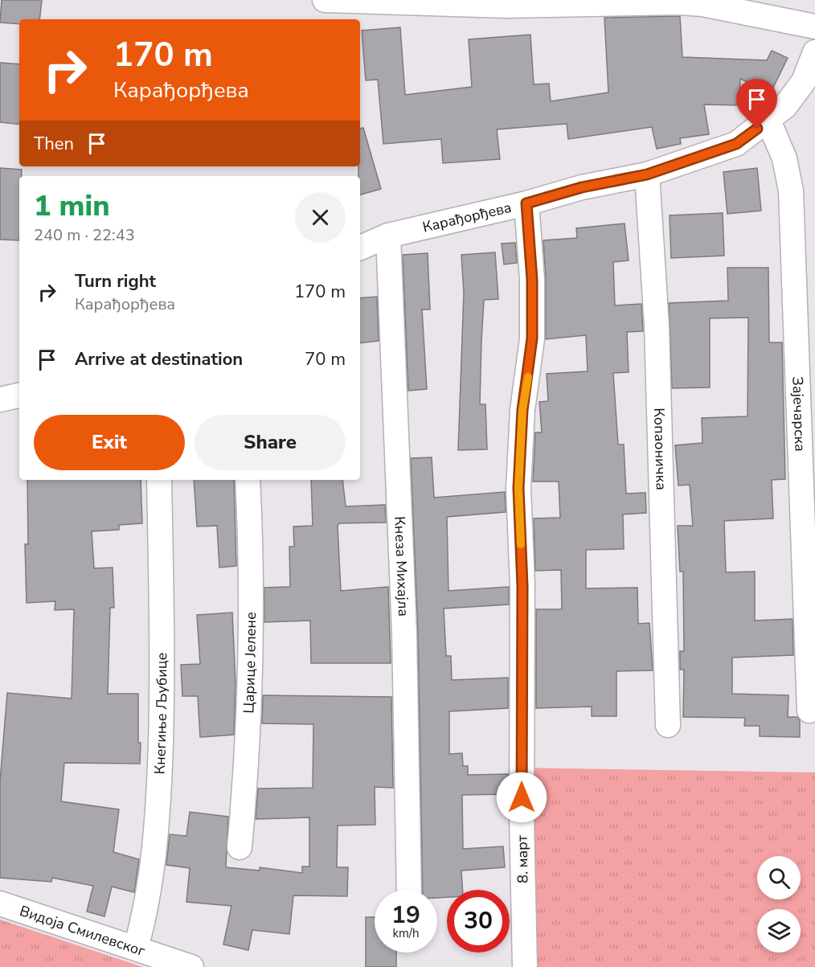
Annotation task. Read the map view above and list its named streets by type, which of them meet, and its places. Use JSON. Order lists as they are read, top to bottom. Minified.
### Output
{"streets":{"street":["Карађорђева","Зајечарска","Копаоничка","Кнеза Михајла","Царице Јелене","Кнегиње Љубице","8. март","Видоја Смилевског"]},"crossings":[["Карађорђева","Зајечарска"],["Карађорђева","Копаоничка"],["Карађорђева","Кнеза Михајла"],["Карађорђева","8. март"],["Кнегиње Љубице","Видоја Смилевског"]],"page":{"turn":["170 m","Карађорђева"],"then":"Then","heading":["1 min","240 m · 22:43"],"list":[{"name":"Turn right","note":"Карађорђева","value":"170 m"},{"name":"Arrive at destination","value":"70 m"}],"buttons":["Exit","Share"],"speed":"19 km/h","limit":"30"}}
